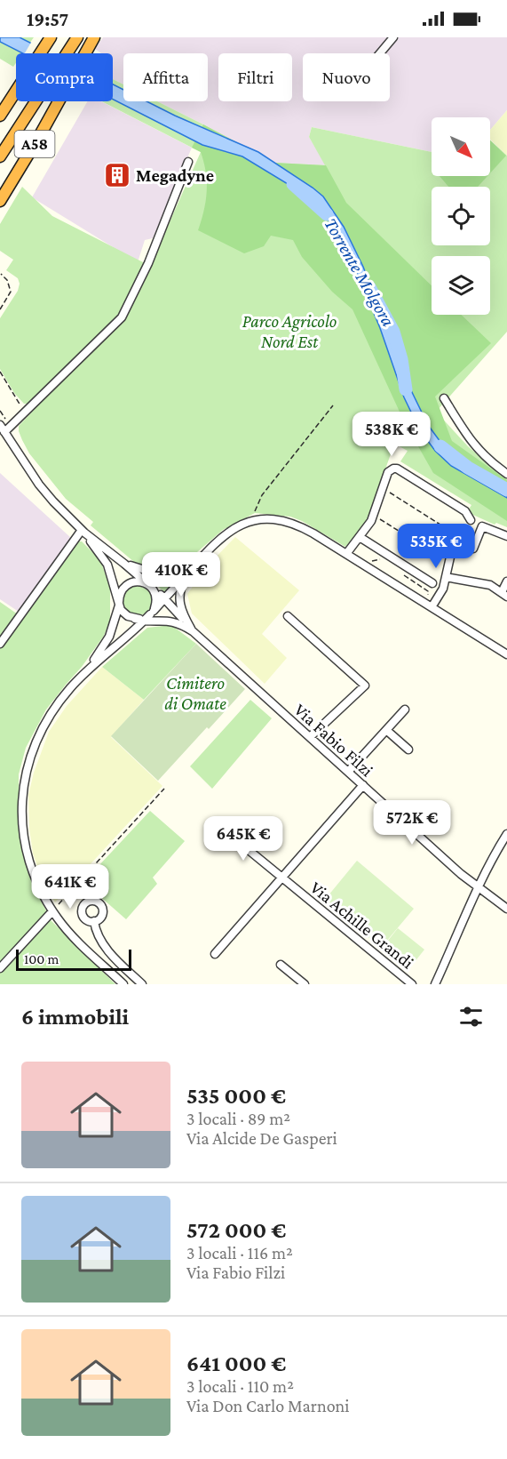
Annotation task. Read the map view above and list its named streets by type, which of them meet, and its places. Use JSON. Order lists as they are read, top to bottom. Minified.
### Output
{"streets":{"highway":["A58"],"street":["Via Fabio Filzi","Via Achille Grandi"]},"water":["Torrente Molgora"],"parks":["Parco Agricolo Nord Est","Cimitero di Omate"],"places":{"building":["Megadyne"]},"scale_bar":"100 m","north":"bottom right","page":{"status":"19:57","chip":["Compra","Affitta","Filtri","Nuovo"],"price":["538K €","535K €","410K €","572K €","645K €","641K €"],"scale":"100 m","heading":"6 immobili","list":[{"name":"535 000 €","note":"3 locali · 89 m² · Via Alcide De Gasperi"},{"name":"572 000 €","note":"3 locali · 116 m² · Via Fabio Filzi"},{"name":"641 000 €","note":"3 locali · 110 m² · Via Don Carlo Marnoni"}]}}
